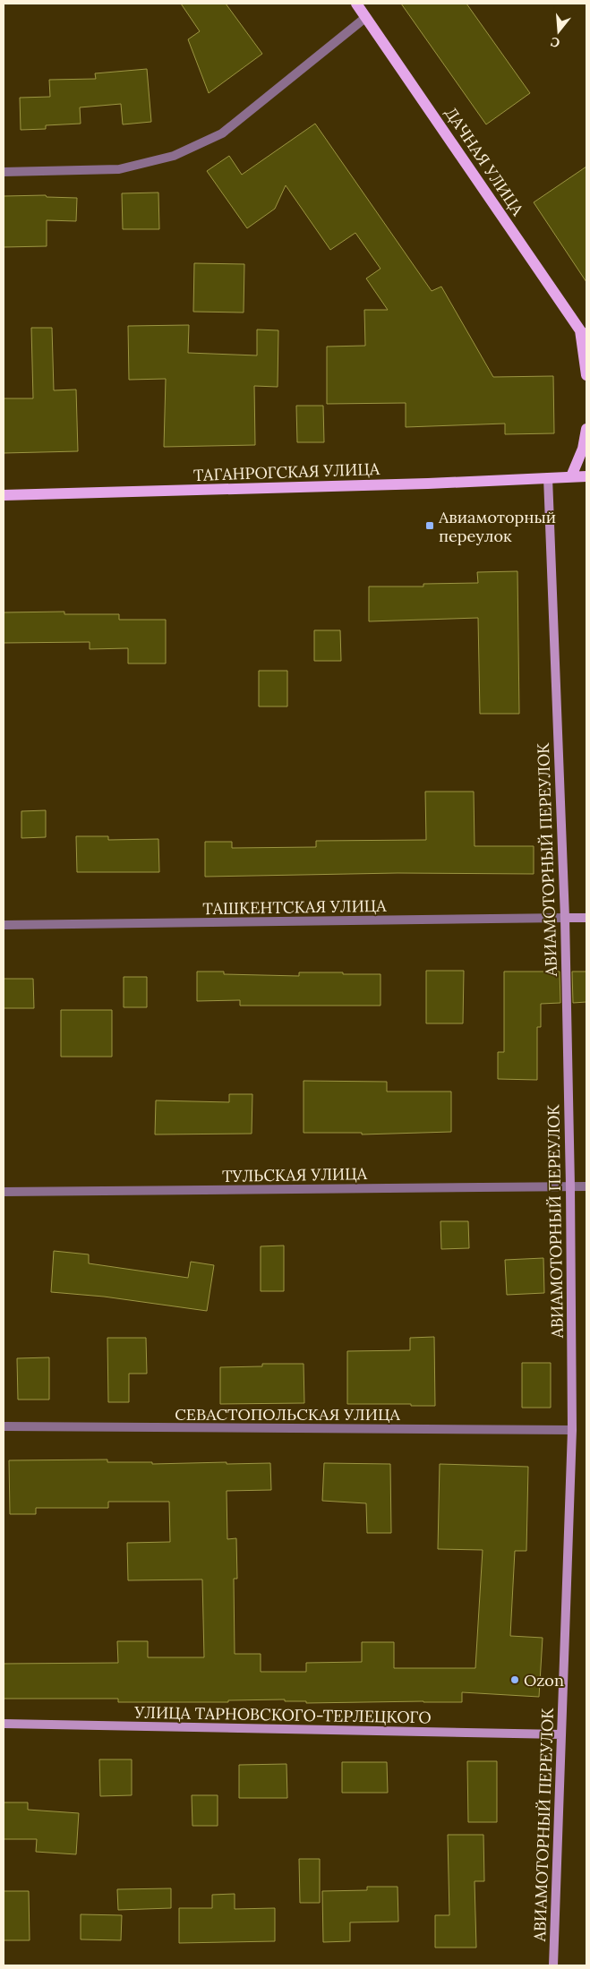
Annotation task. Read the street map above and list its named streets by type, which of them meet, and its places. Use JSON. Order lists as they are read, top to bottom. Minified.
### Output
{"streets":{"main road":["ДАЧНАЯ УЛИЦА","ТАГАНРОГСКАЯ УЛИЦА"],"street":["АВИАМОТОРНЫЙ ПЕРЕУЛОК","ТАШКЕНТСКАЯ УЛИЦА","ТУЛЬСКАЯ УЛИЦА","СЕВАСТОПОЛЬСКАЯ УЛИЦА","УЛИЦА ТАРНОВСКОГО-ТЕРЛЕЦКОГО"]},"crossings":[["ТАГАНРОГСКАЯ УЛИЦА","АВИАМОТОРНЫЙ ПЕРЕУЛОК"],["АВИАМОТОРНЫЙ ПЕРЕУЛОК","ТАШКЕНТСКАЯ УЛИЦА"],["АВИАМОТОРНЫЙ ПЕРЕУЛОК","ТУЛЬСКАЯ УЛИЦА"],["АВИАМОТОРНЫЙ ПЕРЕУЛОК","СЕВАСТОПОЛЬСКАЯ УЛИЦА"],["АВИАМОТОРНЫЙ ПЕРЕУЛОК","УЛИЦА ТАРНОВСКОГО-ТЕРЛЕЦКОГО"]],"places":{"transit":["Авиамоторный переулок"],"other":["Ozon"]},"north":"bottom"}
